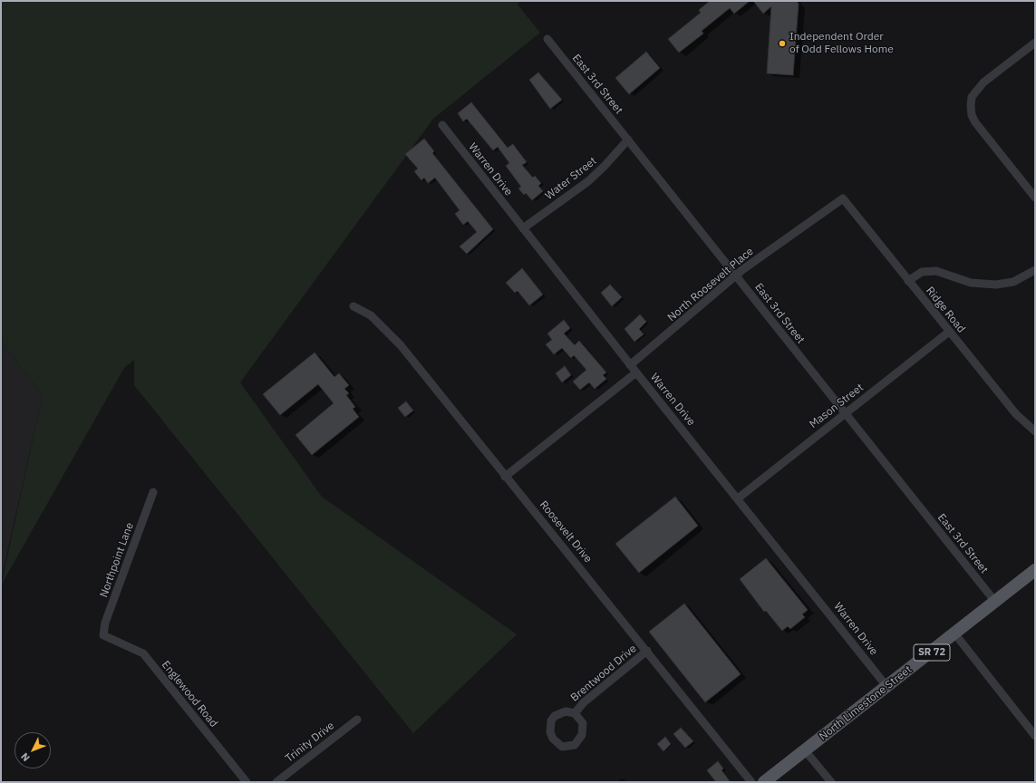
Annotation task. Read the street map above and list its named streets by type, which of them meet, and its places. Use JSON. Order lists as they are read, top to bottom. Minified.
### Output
{"streets":{"main road":["SR 72","North Limestone Street"],"street":["East 3rd Street","Warren Drive","Water Street","North Roosevelt Place","Ridge Road","Mason Street","Roosevelt Drive","Northpoint Lane","Brentwood Drive","Englewood Road","Trinity Drive"]},"crossings":[["East 3rd Street","Water Street"],["East 3rd Street","North Roosevelt Place"],["East 3rd Street","Mason Street"],["East 3rd Street","North Limestone Street"],["Warren Drive","Water Street"],["Warren Drive","North Roosevelt Place"],["Warren Drive","Mason Street"],["Warren Drive","North Limestone Street"],["North Roosevelt Place","Ridge Road"],["Ridge Road","Mason Street"],["Roosevelt Drive","Brentwood Drive"],["Northpoint Lane","Englewood Road"]],"places":["Independent Order of Odd Fellows Home"],"north":"bottom left"}
